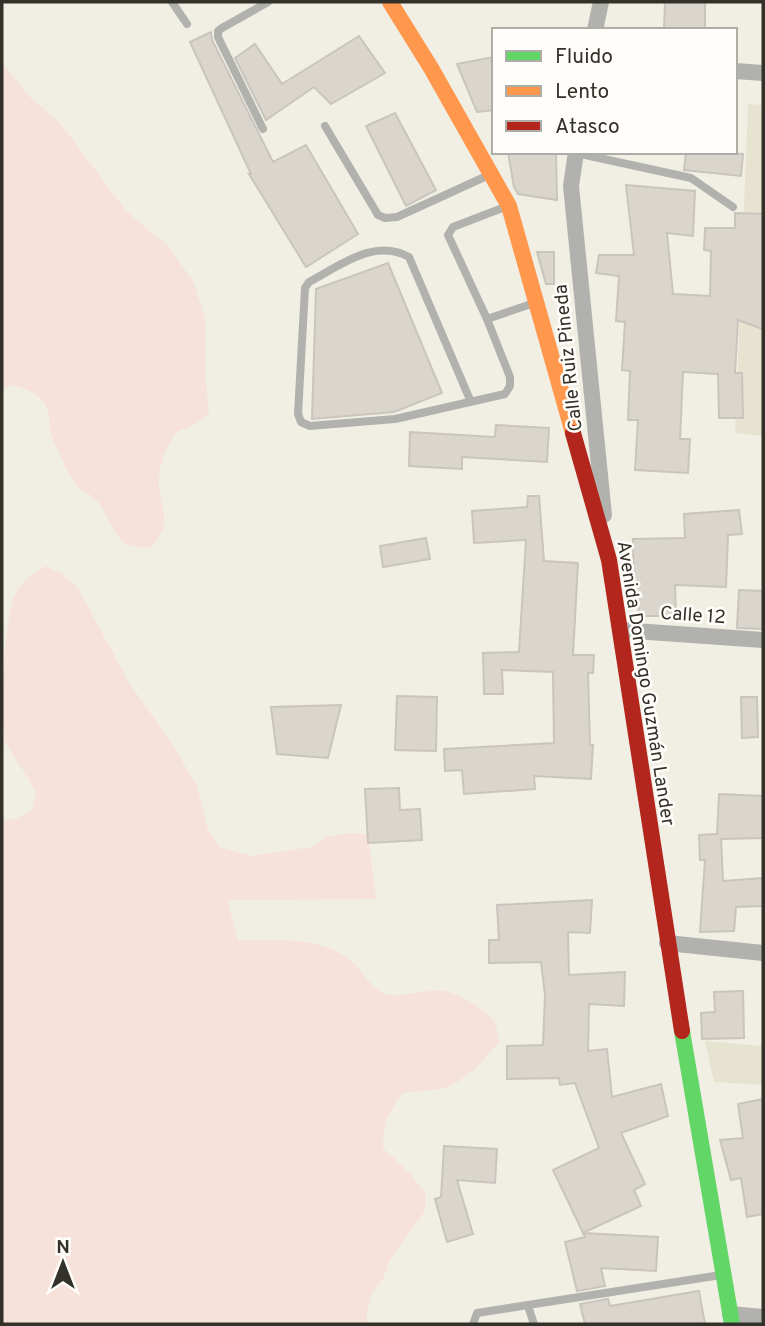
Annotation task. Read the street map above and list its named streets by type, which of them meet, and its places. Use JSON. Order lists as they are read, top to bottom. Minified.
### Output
{"streets":{"street":["Calle Ruiz Pineda","Calle 12","Avenida Domingo Guzmán Lander"]},"crossings":[["Calle Ruiz Pineda","Avenida Domingo Guzmán Lander"],["Calle 12","Avenida Domingo Guzmán Lander"]],"legend":["Fluido","Lento","Atasco"],"north":"top"}
